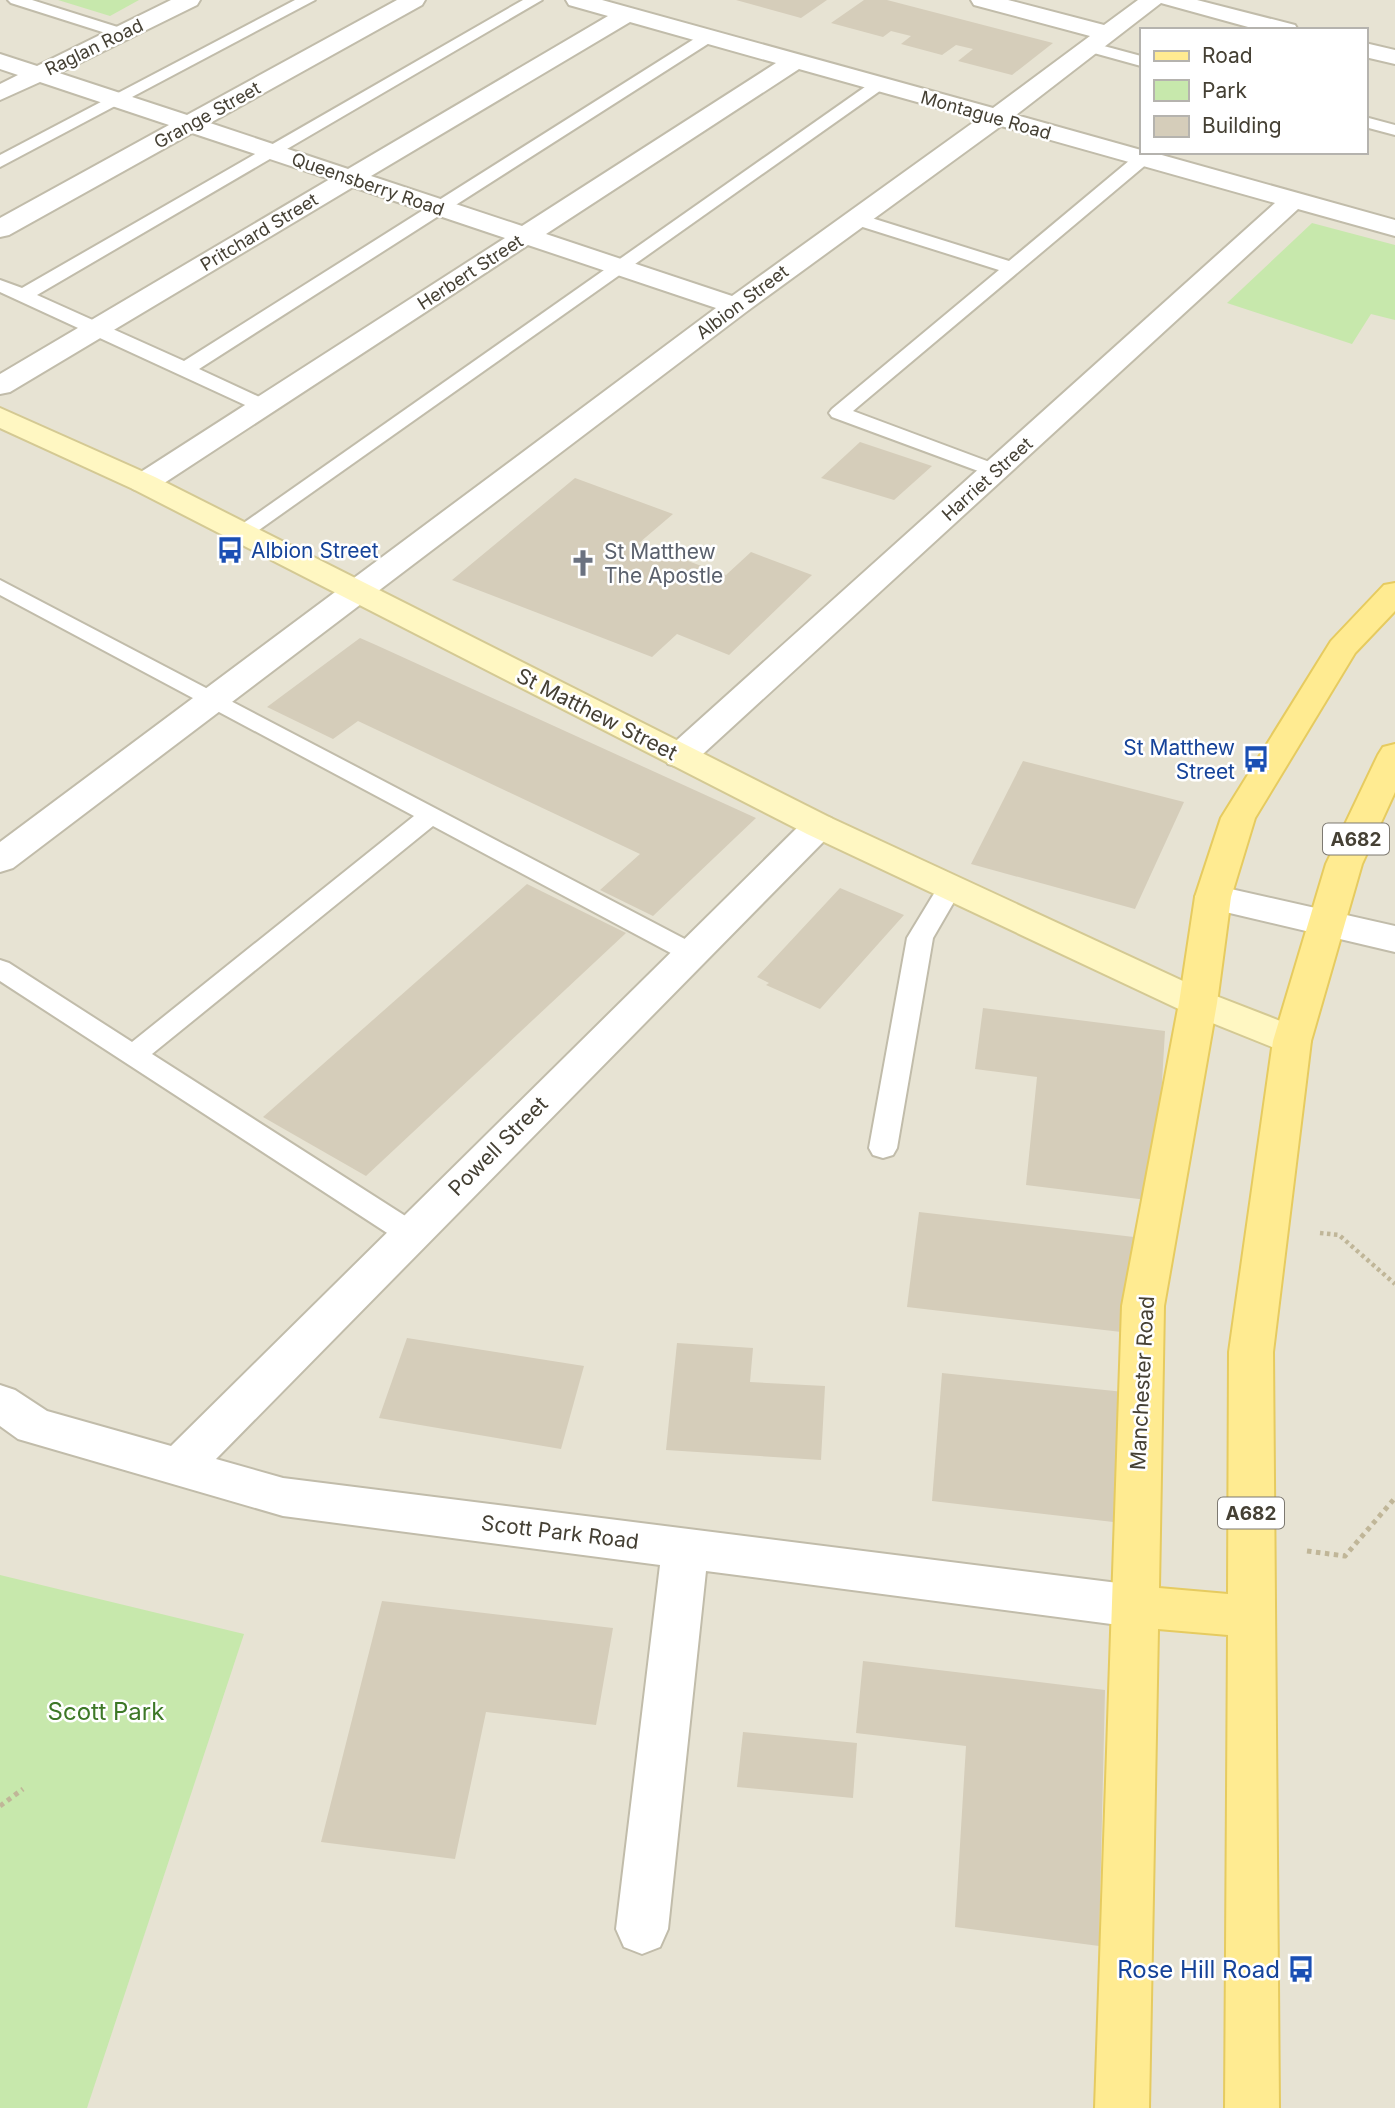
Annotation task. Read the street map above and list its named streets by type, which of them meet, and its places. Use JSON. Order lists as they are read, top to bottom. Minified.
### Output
{"streets":{"main road":["St Matthew Street","A682","Manchester Road"],"street":["Raglan Road","Grange Street","Montague Road","Queensberry Road","Pritchard Street","Herbert Street","Albion Street","Harriet Street","Powell Street","Scott Park Road"]},"crossings":[["Raglan Road","Queensberry Road"],["Grange Street","Queensberry Road"],["Montague Road","Pritchard Street"],["Montague Road","Herbert Street"],["Montague Road","Albion Street"],["Montague Road","Harriet Street"],["Queensberry Road","Pritchard Street"],["Queensberry Road","Herbert Street"],["Queensberry Road","Albion Street"],["Herbert Street","St Matthew Street"],["Albion Street","St Matthew Street"],["Harriet Street","St Matthew Street"],["St Matthew Street","A682"],["St Matthew Street","Powell Street"],["St Matthew Street","Manchester Road"],["Powell Street","Scott Park Road"],["Manchester Road","Scott Park Road"]],"parks":["Scott Park"],"places":{"bus stop":["Albion Street","St Matthew Street","Rose Hill Road"],"church":["St Matthew The Apostle"]},"legend":["Road","Park","Building"]}
